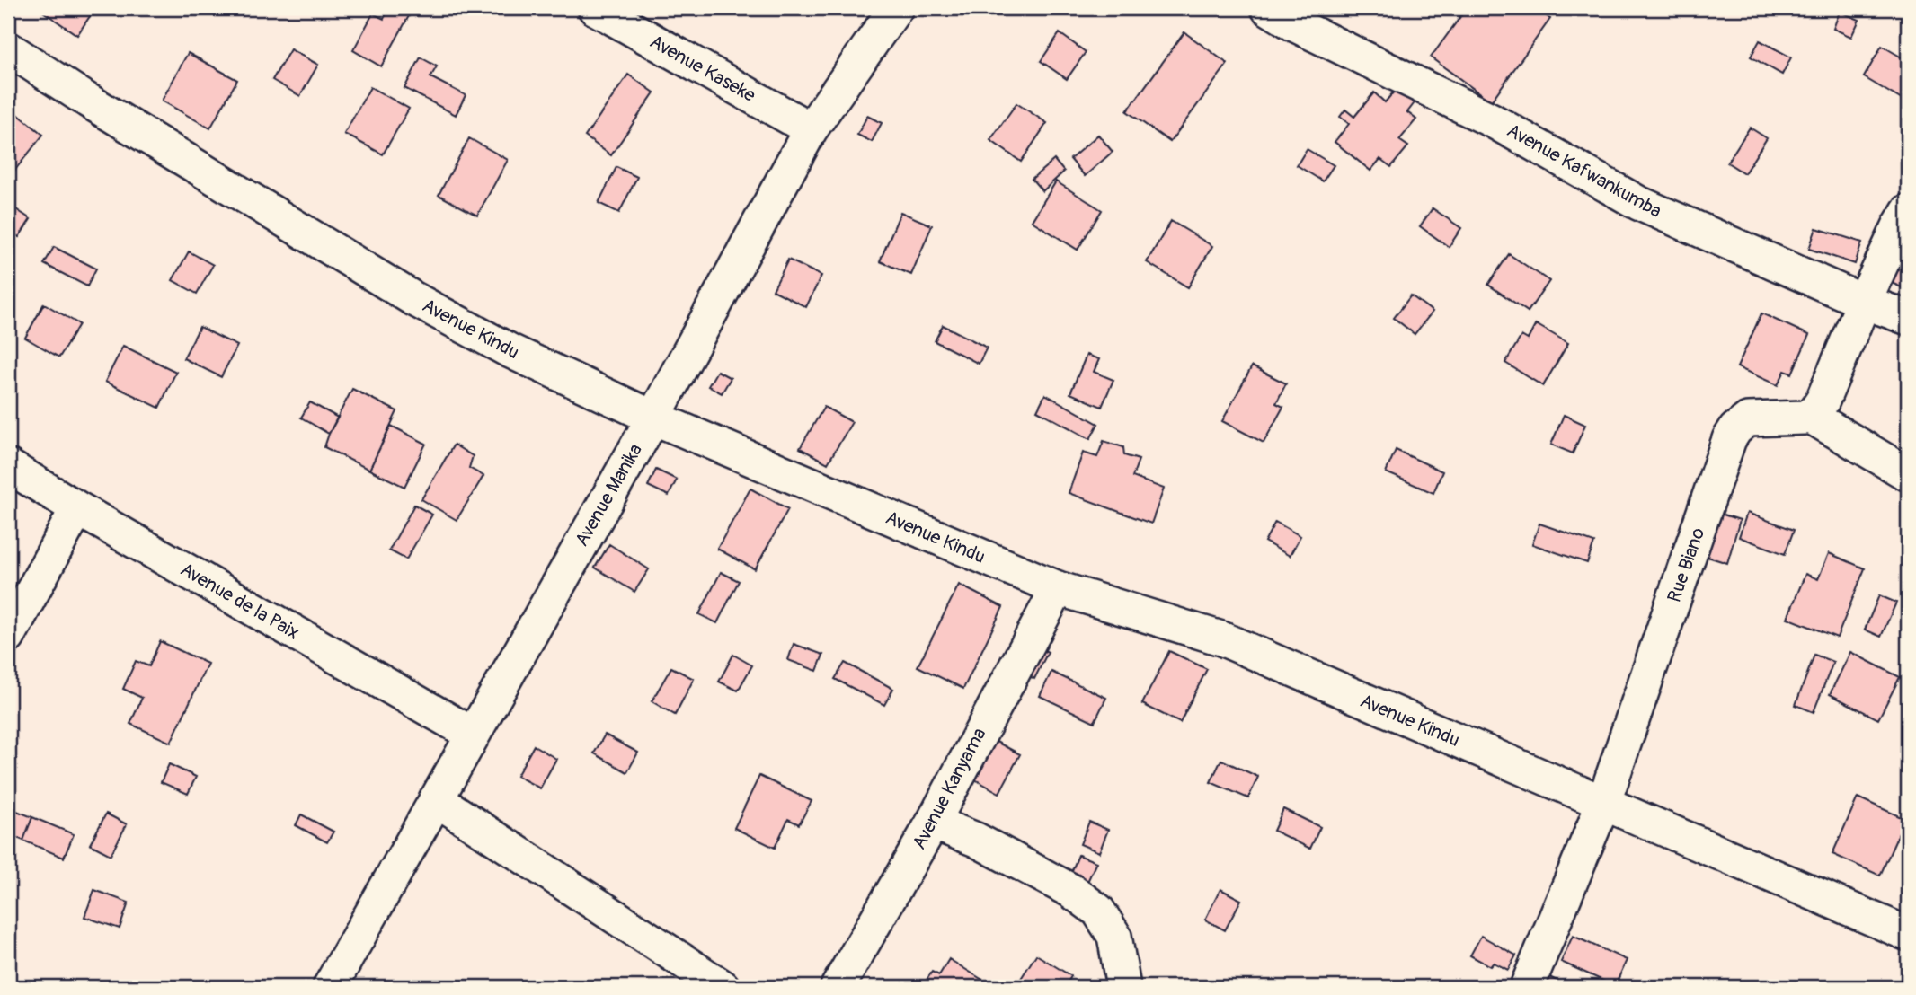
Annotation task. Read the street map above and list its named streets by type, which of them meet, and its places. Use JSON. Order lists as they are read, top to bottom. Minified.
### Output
{"streets":{"street":["Avenue Kaseke","Avenue Kafwankumba","Avenue Kindu","Avenue Manika","Rue Biano","Avenue de la Paix","Avenue Kanyama"]},"crossings":[["Avenue Kaseke","Avenue Manika"],["Avenue Kindu","Avenue Manika"],["Avenue Kindu","Rue Biano"],["Avenue Kindu","Avenue Kanyama"],["Avenue Manika","Avenue de la Paix"]]}
